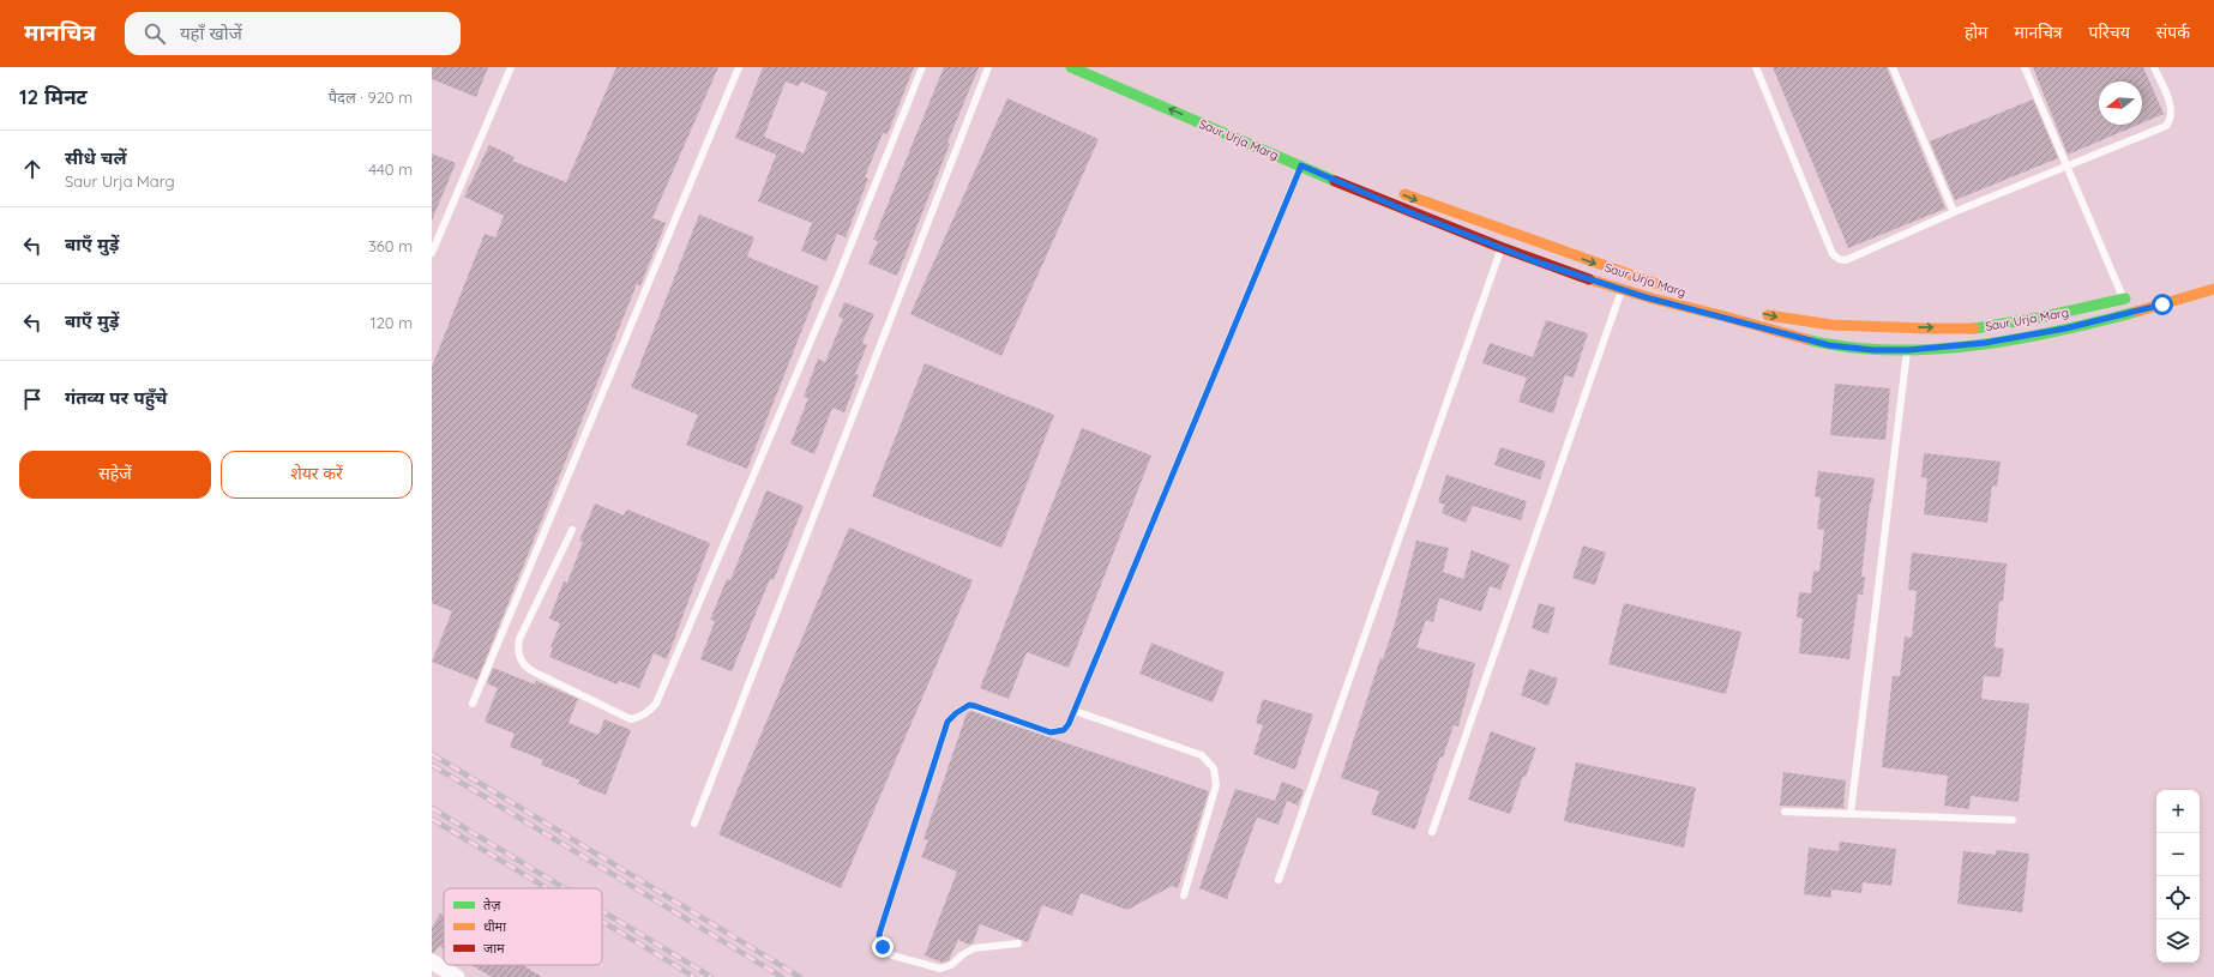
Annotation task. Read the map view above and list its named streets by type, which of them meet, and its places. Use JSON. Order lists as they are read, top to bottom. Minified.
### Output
{"streets":{"street":["Saur Urja Marg"]},"legend":["तेज़","धीमा","जाम"],"north":"left","page":{"header":"मानचित्र","search":"यहाँ खोजें","nav":["होम","मानचित्र","परिचय","संपर्क"],"heading":["12 मिनट","पैदल · 920 m"],"list":[["सीधे चलें","Saur Urja Marg","440 m"],["बाएँ मुड़ें","360 m"],["बाएँ मुड़ें","120 m"],"गंतव्य पर पहुँचे"],"buttons":["सहेजें","शेयर करें"],"map_buttons":["+","−"]}}
